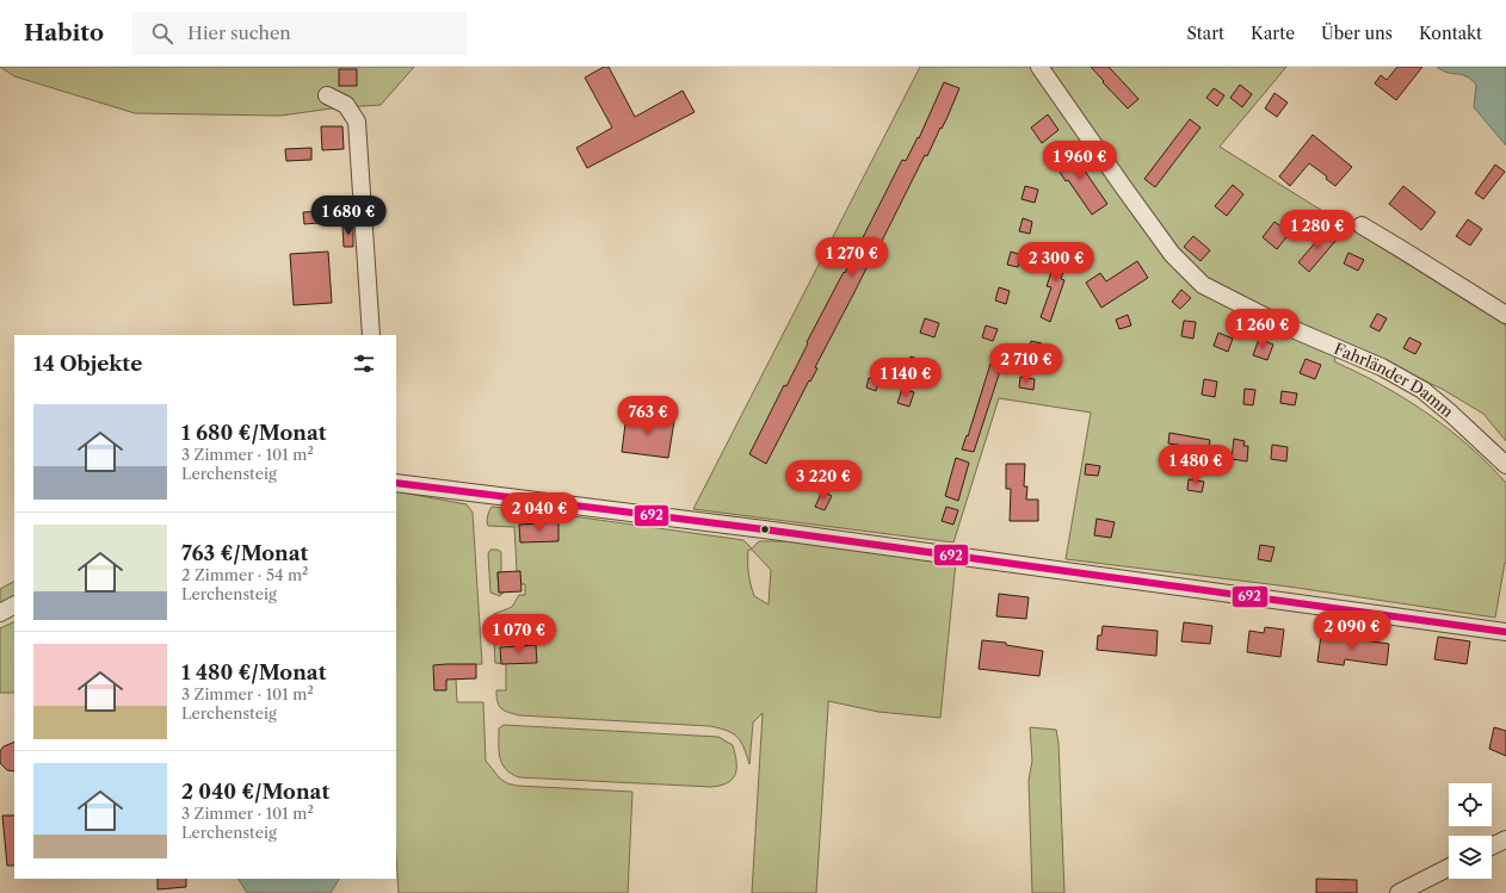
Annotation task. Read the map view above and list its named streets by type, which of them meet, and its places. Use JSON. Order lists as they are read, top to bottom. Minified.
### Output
{"streets":{"street":["Fahrländer Damm"]},"lines":["transit line 692"],"page":{"header":"Habito","search":"Hier suchen","nav":["Start","Karte","Über uns","Kontakt"],"price":["1 960 €","1 680 €","1 280 €","1 270 €","2 300 €","1 260 €","2 710 €","1 140 €","763 €","1 480 €","3 220 €","2 040 €","2 090 €","1 070 €"],"heading":"14 Objekte","list":[{"name":"1 680 €/Monat","note":"3 Zimmer · 101 m² · Lerchensteig"},{"name":"763 €/Monat","note":"2 Zimmer · 54 m² · Lerchensteig"},{"name":"1 480 €/Monat","note":"3 Zimmer · 101 m² · Lerchensteig"},{"name":"2 040 €/Monat","note":"3 Zimmer · 101 m² · Lerchensteig"}]}}
